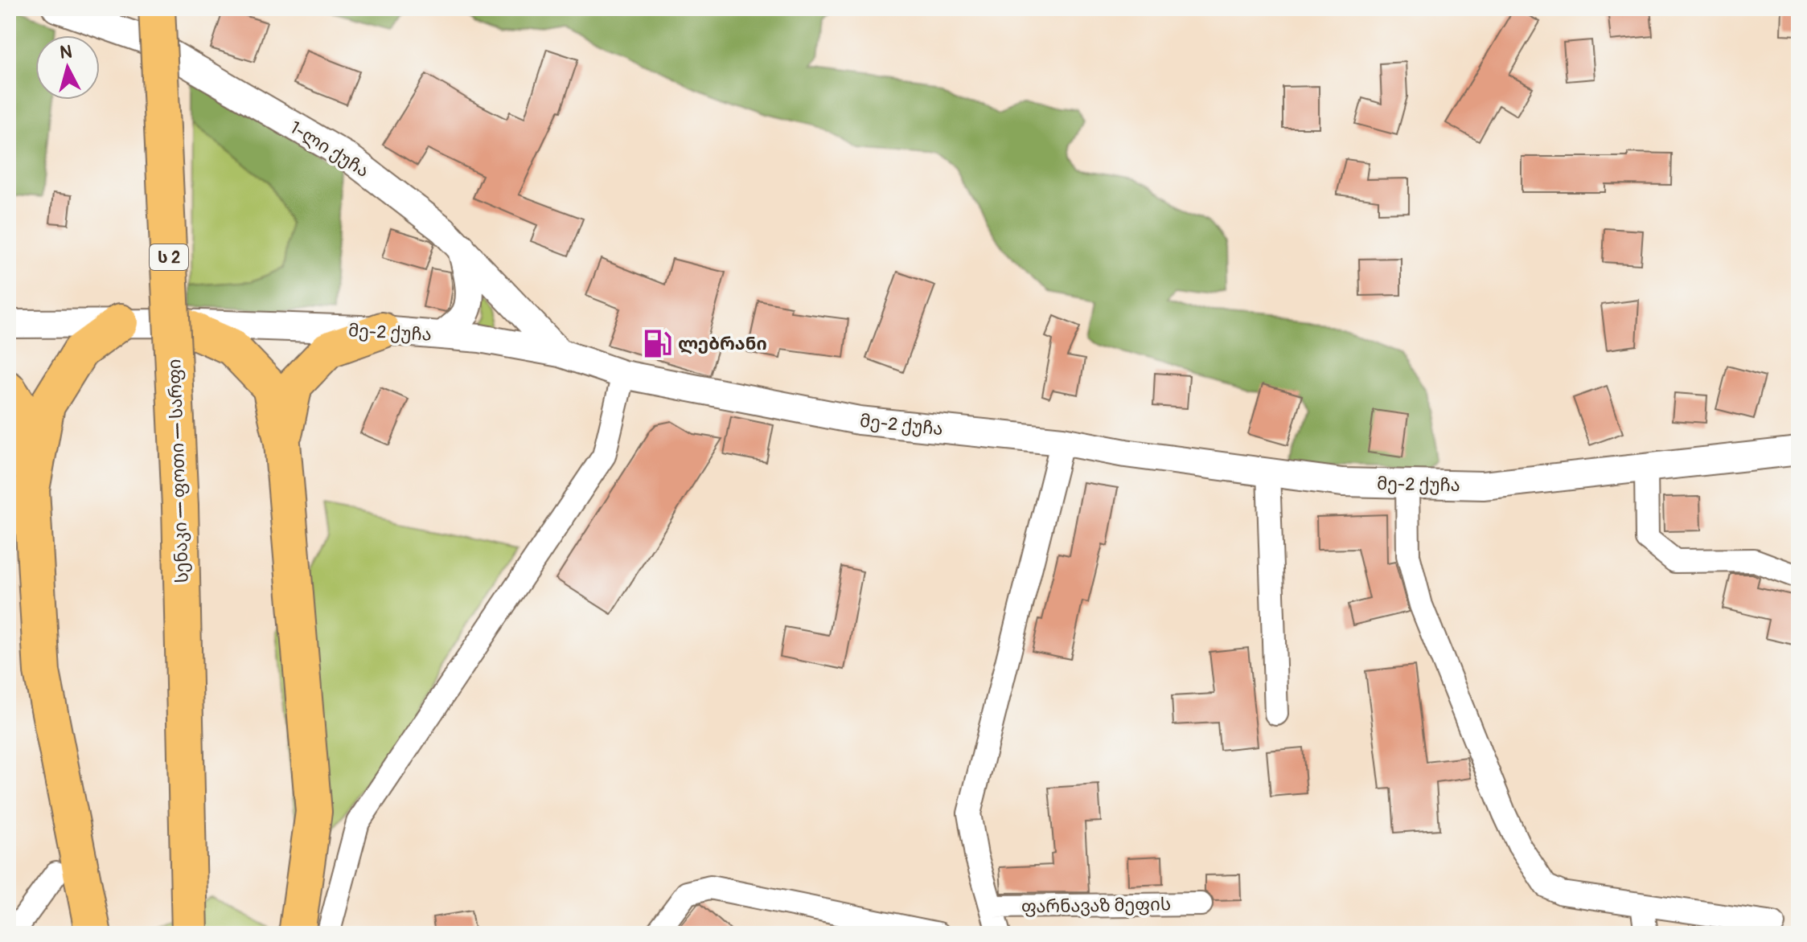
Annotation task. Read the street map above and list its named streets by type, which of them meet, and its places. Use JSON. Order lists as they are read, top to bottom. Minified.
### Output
{"streets":{"highway":["ს 2","სენაკი — ფოთი — სარფი"],"street":["1-ლი ქუჩა","მე-2 ქუჩა","ფარნავაზ მეფის"]},"crossings":[["1-ლი ქუჩა","მე-2 ქუჩა"]],"places":{"fuel station":["ლებრანი"]},"north":"top"}
